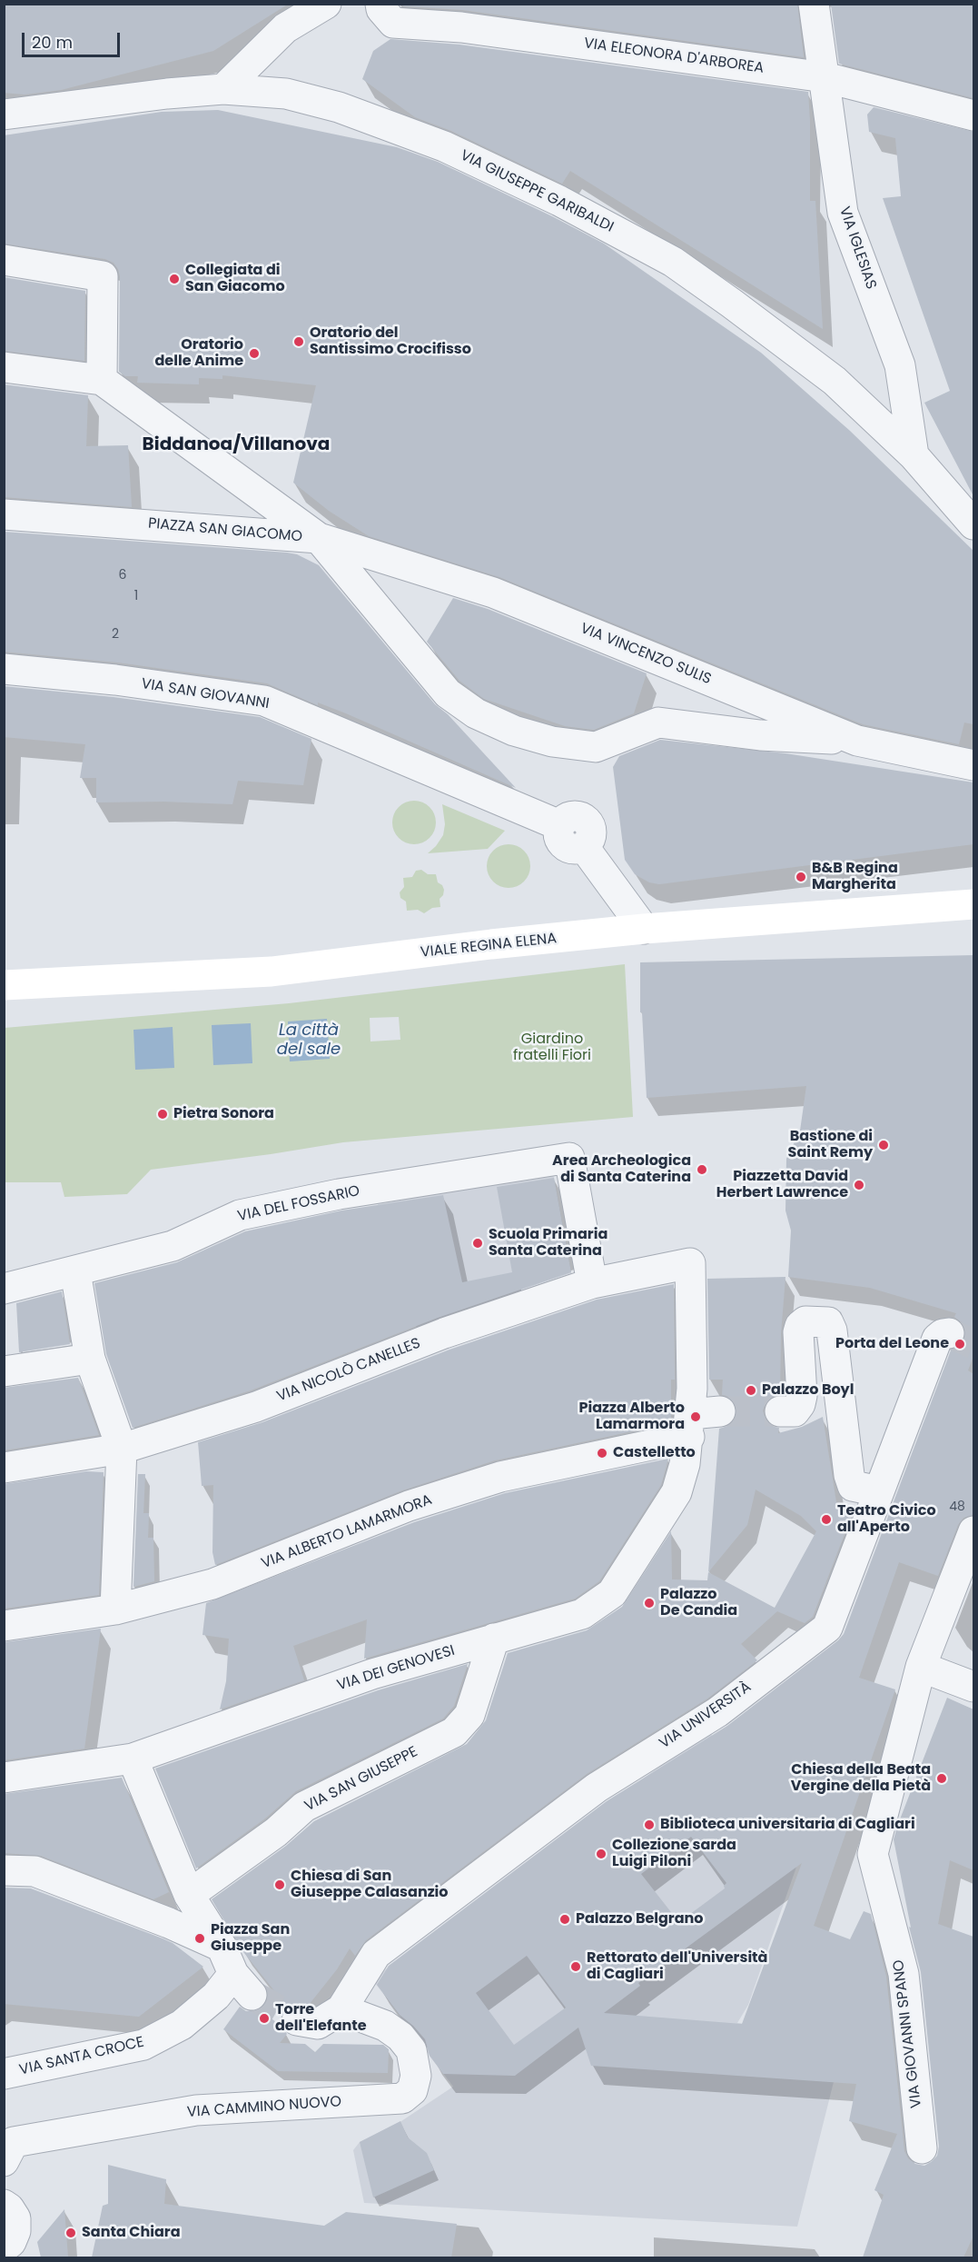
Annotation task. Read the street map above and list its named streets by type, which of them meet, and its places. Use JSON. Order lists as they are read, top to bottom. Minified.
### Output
{"streets":{"street":["VIA ELEONORA D'ARBOREA","VIA GIUSEPPE GARIBALDI","VIA IGLESIAS","PIAZZA SAN GIACOMO","VIA VINCENZO SULIS","VIA SAN GIOVANNI","VIALE REGINA ELENA","VIA DEL FOSSARIO","VIA NICOLÒ CANELLES","VIA ALBERTO LAMARMORA","VIA DEI GENOVESI","VIA UNIVERSITÀ","VIA SAN GIUSEPPE","VIA GIOVANNI SPANO","VIA SANTA CROCE","VIA CAMMINO NUOVO"]},"crossings":[["VIA ELEONORA D'ARBOREA","VIA IGLESIAS"],["VIA GIUSEPPE GARIBALDI","VIA IGLESIAS"],["PIAZZA SAN GIACOMO","VIA VINCENZO SULIS"],["VIA SAN GIOVANNI","VIALE REGINA ELENA"],["VIA DEL FOSSARIO","VIA NICOLÒ CANELLES"],["VIA NICOLÒ CANELLES","VIA DEI GENOVESI"],["VIA ALBERTO LAMARMORA","VIA DEI GENOVESI"],["VIA DEI GENOVESI","VIA SAN GIUSEPPE"],["VIA UNIVERSITÀ","VIA CAMMINO NUOVO"]],"districts":["Biddanoa/Villanova"],"water":["La città del sale"],"parks":["Giardino fratelli Fiori"],"places":["Collegiata di San Giacomo","Oratorio del Santissimo Crocifisso","Oratorio delle Anime","B&B Regina Margherita","Pietra Sonora","Bastione di Saint Remy","Area Archeologica di Santa Caterina","Piazzetta David Herbert Lawrence","Scuola Primaria Santa Caterina","Porta del Leone","Palazzo Boyl","Piazza Alberto Lamarmora","Castelletto","Teatro Civico all'Aperto","Palazzo De Candia","Chiesa della Beata Vergine della Pietà","Biblioteca universitaria di Cagliari","Collezione sarda Luigi Piloni","Chiesa di San Giuseppe Calasanzio","Palazzo Belgrano","Piazza San Giuseppe","Rettorato dell'Università di Cagliari","Torre dell'Elefante","Santa Chiara"],"house_numbers":["6","1","2","48"],"scale_bar":"20 m"}
